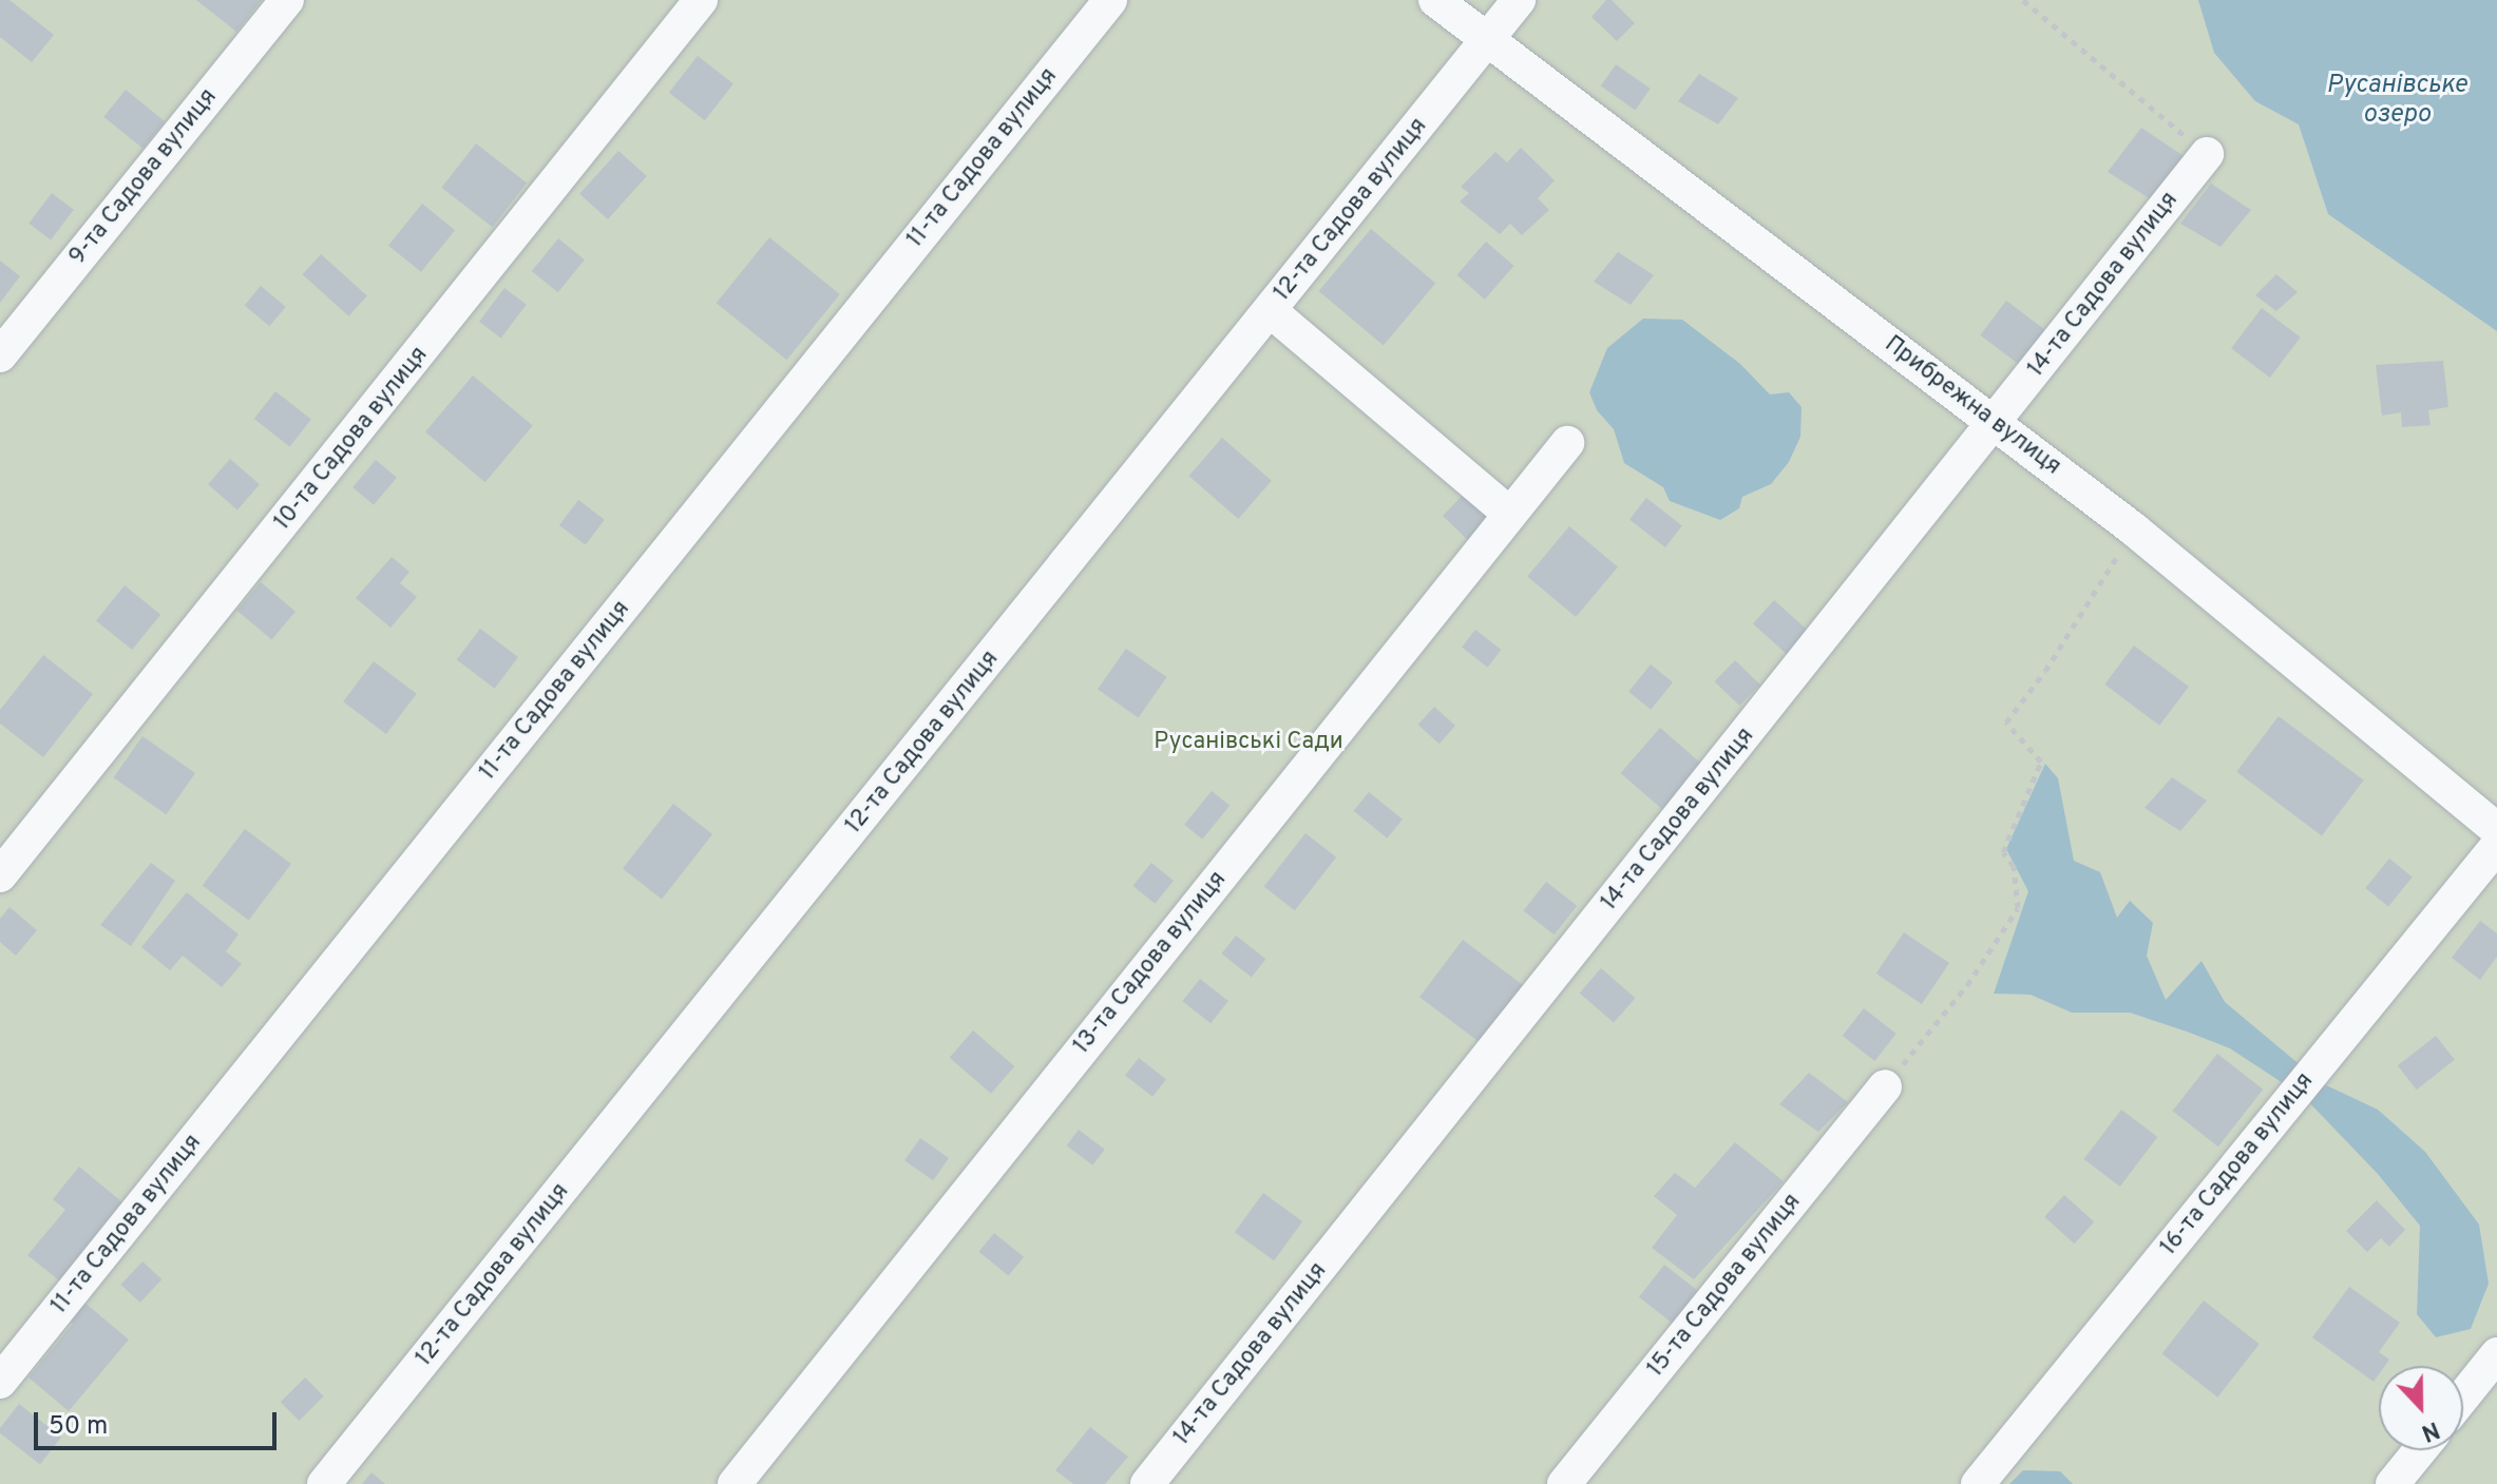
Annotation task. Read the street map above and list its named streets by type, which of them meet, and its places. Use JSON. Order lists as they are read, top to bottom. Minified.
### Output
{"streets":{"street":["11-та Садова вулиця","9-та Садова вулиця","12-та Садова вулиця","14-та Садова вулиця","Прибрежна вулиця","10-та Садова вулиця","13-та Садова вулиця","16-та Садова вулиця","15-та Садова вулиця"]},"crossings":[["12-та Садова вулиця","Прибрежна вулиця"],["14-та Садова вулиця","Прибрежна вулиця"]],"water":["Русанівське озеро"],"parks":["Русанівські Сади"],"scale_bar":"50 m","north":"bottom"}
